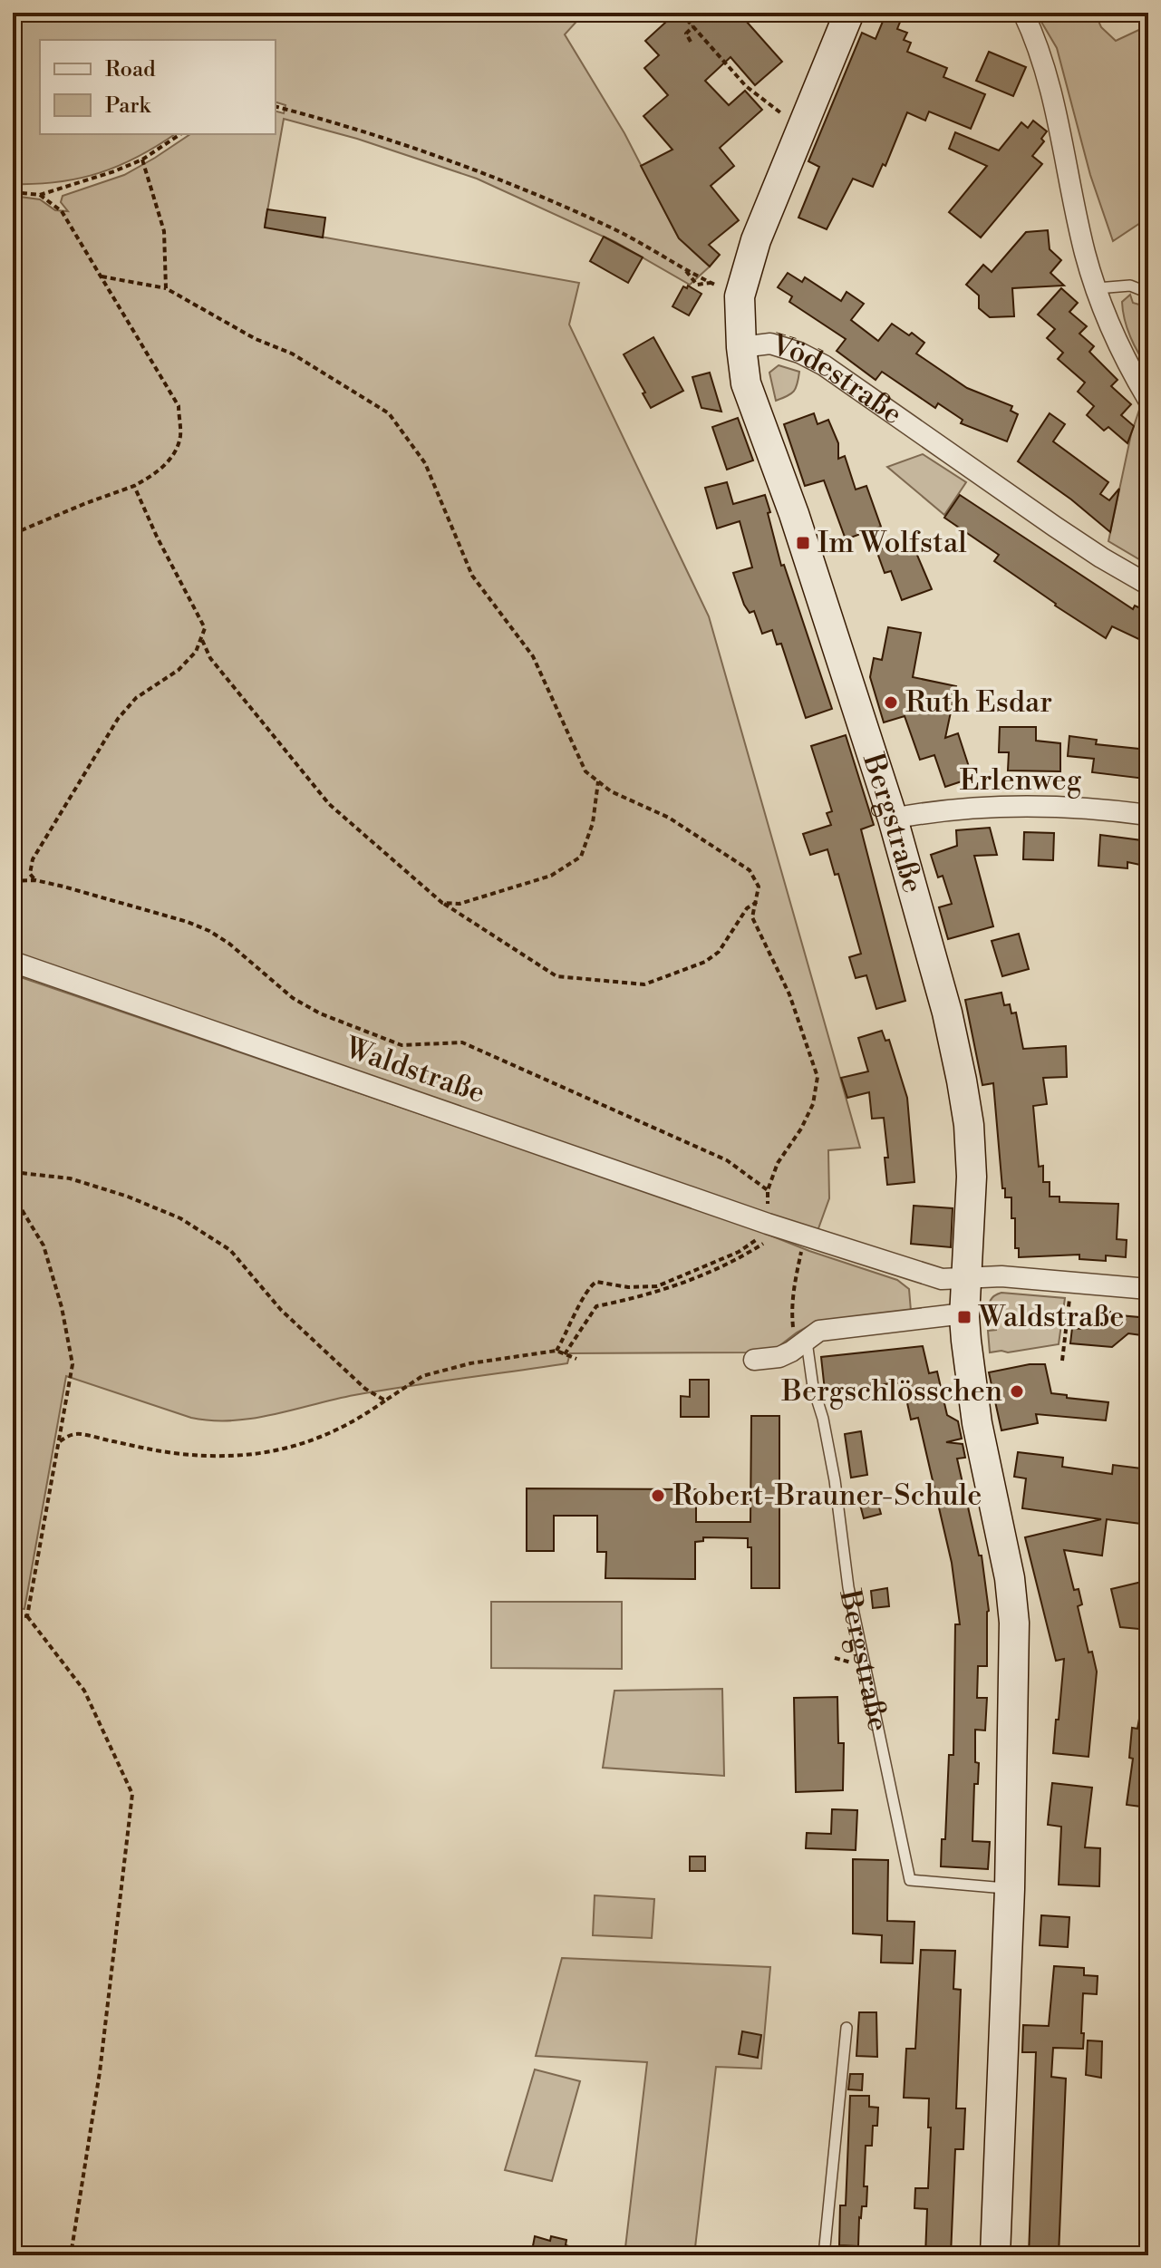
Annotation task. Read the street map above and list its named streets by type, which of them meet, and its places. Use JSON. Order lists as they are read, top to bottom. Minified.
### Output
{"streets":{"street":["Vödestraße","Erlenweg","Bergstraße","Waldstraße"]},"crossings":[["Vödestraße","Bergstraße"],["Erlenweg","Bergstraße"],["Bergstraße","Waldstraße"]],"places":{"transit":["Im Wolfstal","Waldstraße"],"other":["Ruth Esdar","Bergschlösschen","Robert-Brauner-Schule"]},"legend":["Road","Park"]}
